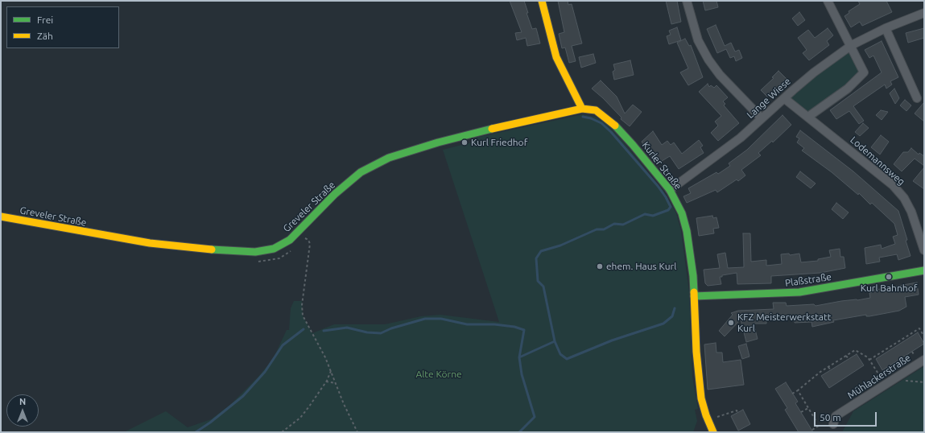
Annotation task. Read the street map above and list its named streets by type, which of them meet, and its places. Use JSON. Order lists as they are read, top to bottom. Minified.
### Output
{"streets":{"street":["Lange Wiese","Lodemannsweg","Kurler Straße","Greveler Straße","Plaßstraße","Mühlackerstraße"]},"crossings":[["Lange Wiese","Lodemannsweg"],["Lange Wiese","Kurler Straße"],["Kurler Straße","Greveler Straße"],["Kurler Straße","Plaßstraße"]],"parks":["Alte Körne"],"places":["Kurl Friedhof","ehem. Haus Kurl","Kurl Bahnhof","KFZ Meisterwerkstatt Kurl"],"legend":["Frei","Zäh"],"scale_bar":"50 m","north":"top"}
